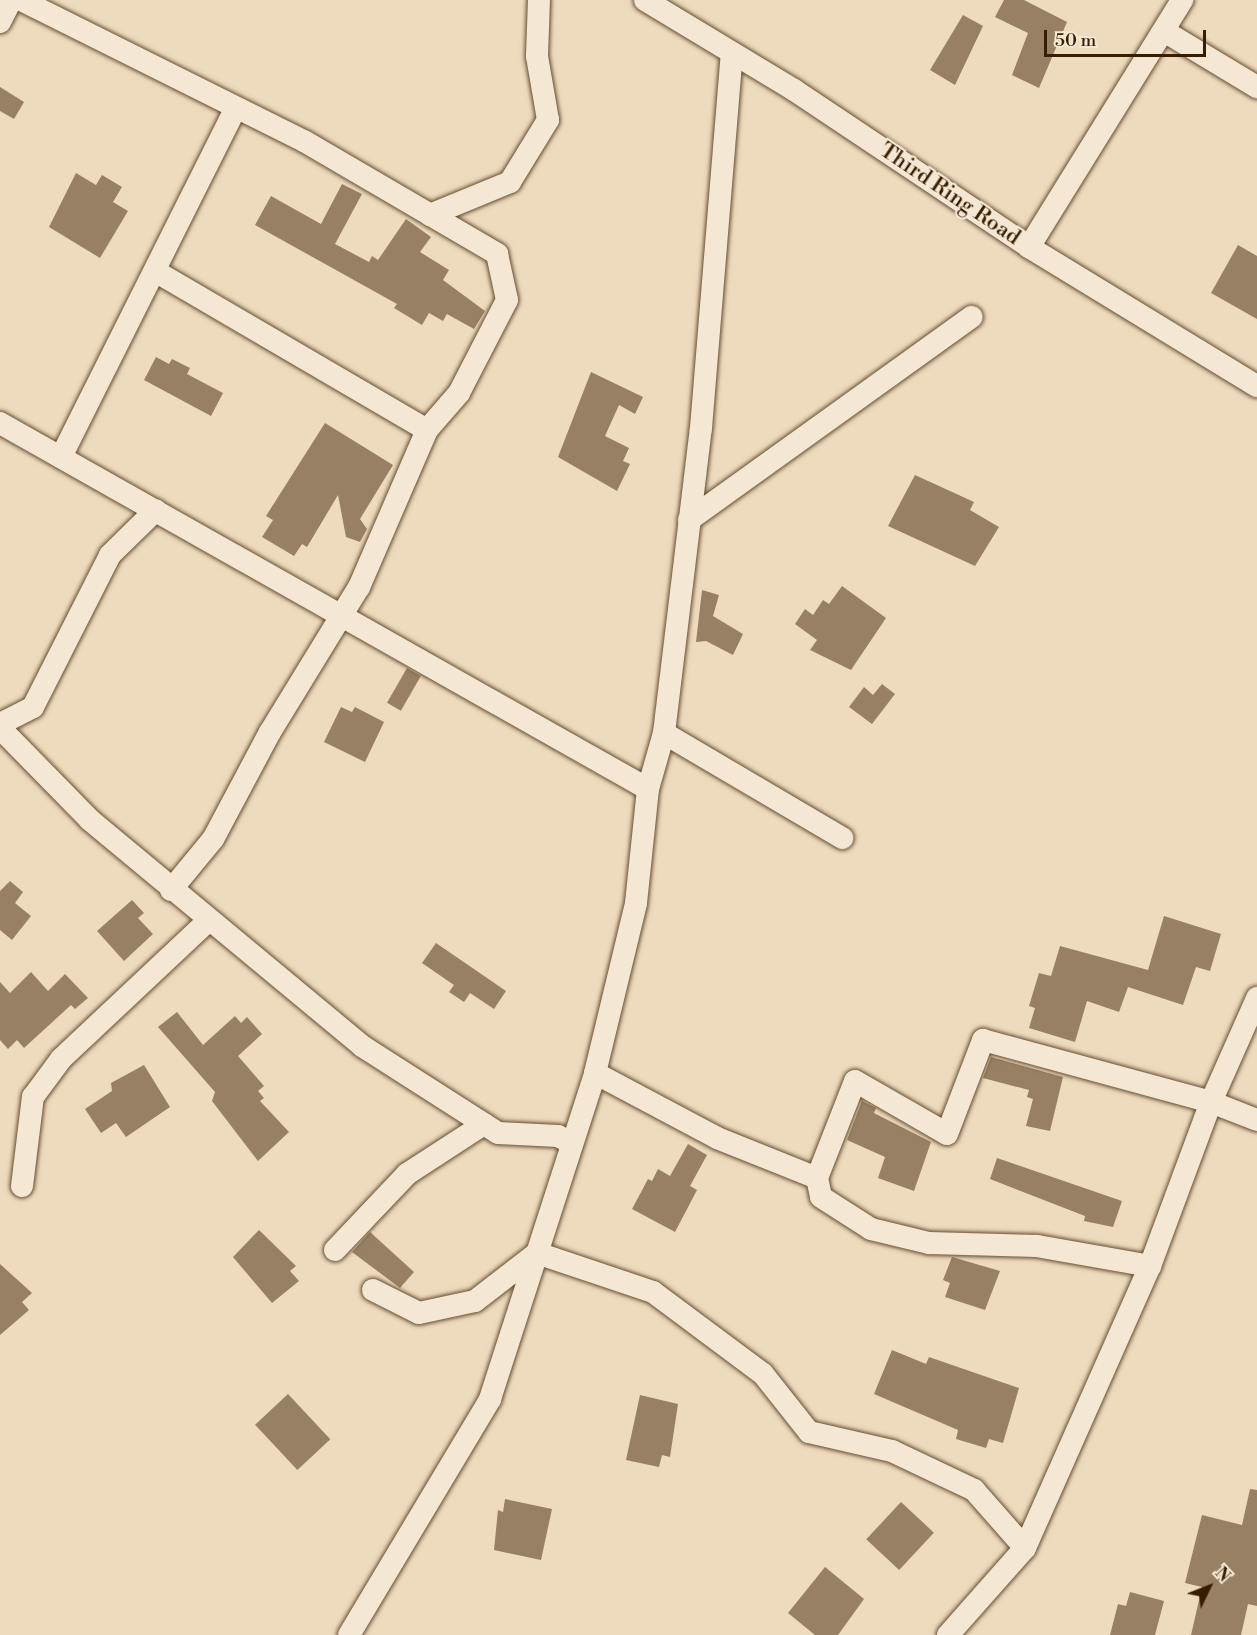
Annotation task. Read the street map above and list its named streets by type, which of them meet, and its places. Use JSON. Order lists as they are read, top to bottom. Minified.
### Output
{"streets":{"street":["Third Ring Road"]},"scale_bar":"50 m","north":"top right"}
